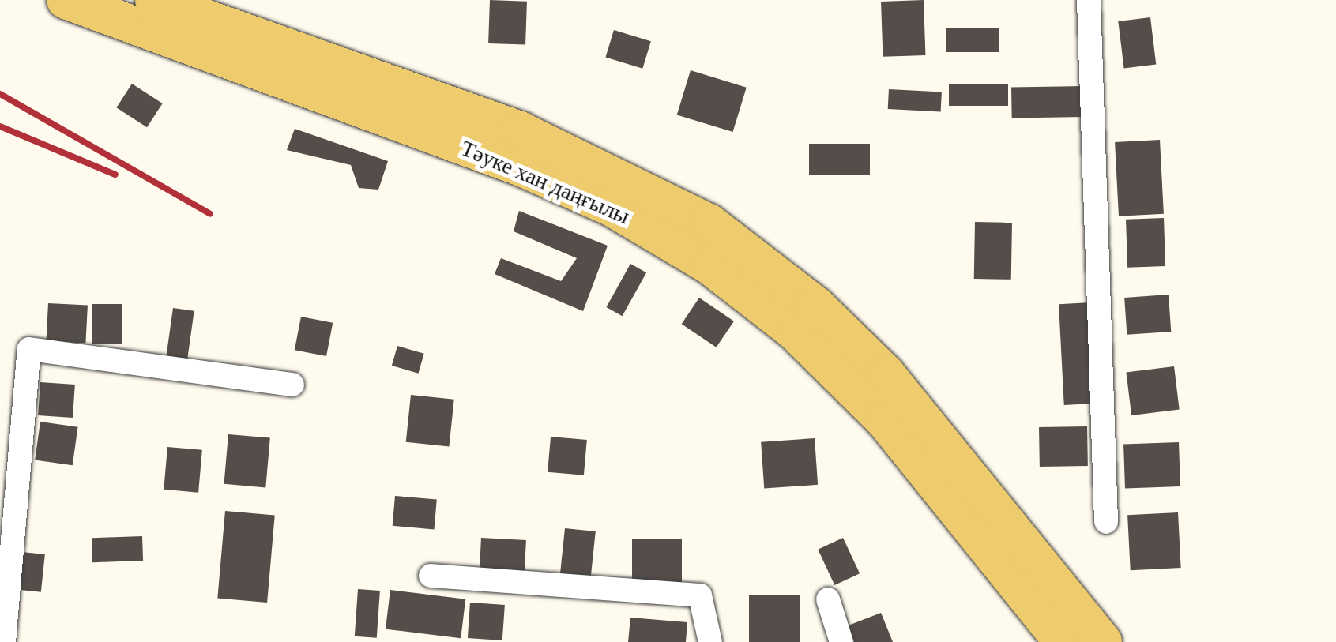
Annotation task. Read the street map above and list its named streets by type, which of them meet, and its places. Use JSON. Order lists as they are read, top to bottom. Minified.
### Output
{"streets":{"main road":["Тәуке хан даңғылы"]}}
